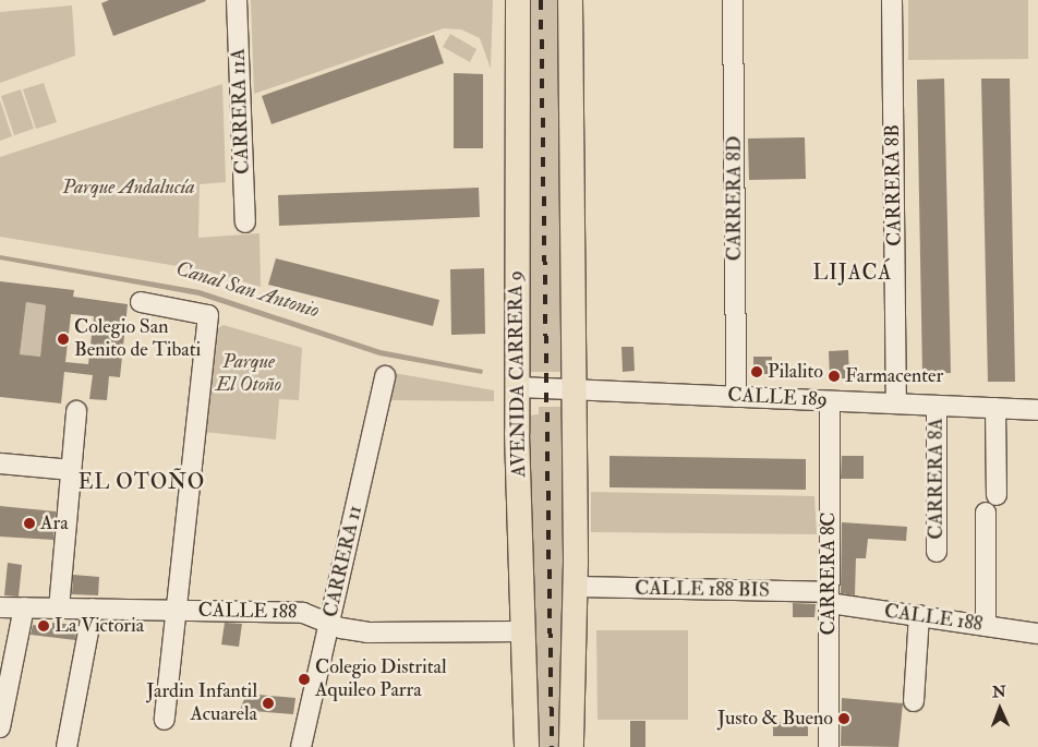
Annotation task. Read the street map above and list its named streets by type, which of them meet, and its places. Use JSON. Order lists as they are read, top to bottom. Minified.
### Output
{"streets":{"main road":["AVENIDA CARRERA 9"],"street":["CARRERA 11A","CARRERA 8B","CARRERA 8D","CALLE 189","CARRERA 8A","CARRERA 11","CARRERA 8C","CALLE 188 BIS","CALLE 188"]},"crossings":[["CARRERA 8B","CALLE 189"],["CARRERA 8D","CALLE 189"],["AVENIDA CARRERA 9","CALLE 189"],["AVENIDA CARRERA 9","CALLE 188"],["CALLE 189","CARRERA 8A"],["CALLE 189","CARRERA 8C"],["CARRERA 11","CALLE 188"],["CARRERA 8C","CALLE 188 BIS"],["CARRERA 8C","CALLE 188"],["CALLE 188 BIS","CALLE 188"]],"districts":["LIJACÁ","EL OTOÑO"],"water":["Canal San Antonio"],"parks":["Parque Andalucía","Parque El Otoño"],"places":["Colegio San Benito de Tibati","Pilalito","Farmacenter","Ara","La Victoria","Colegio Distrital Aquileo Parra","Jardin Infantil Acuarela","Justo & Bueno"],"north":"top"}
